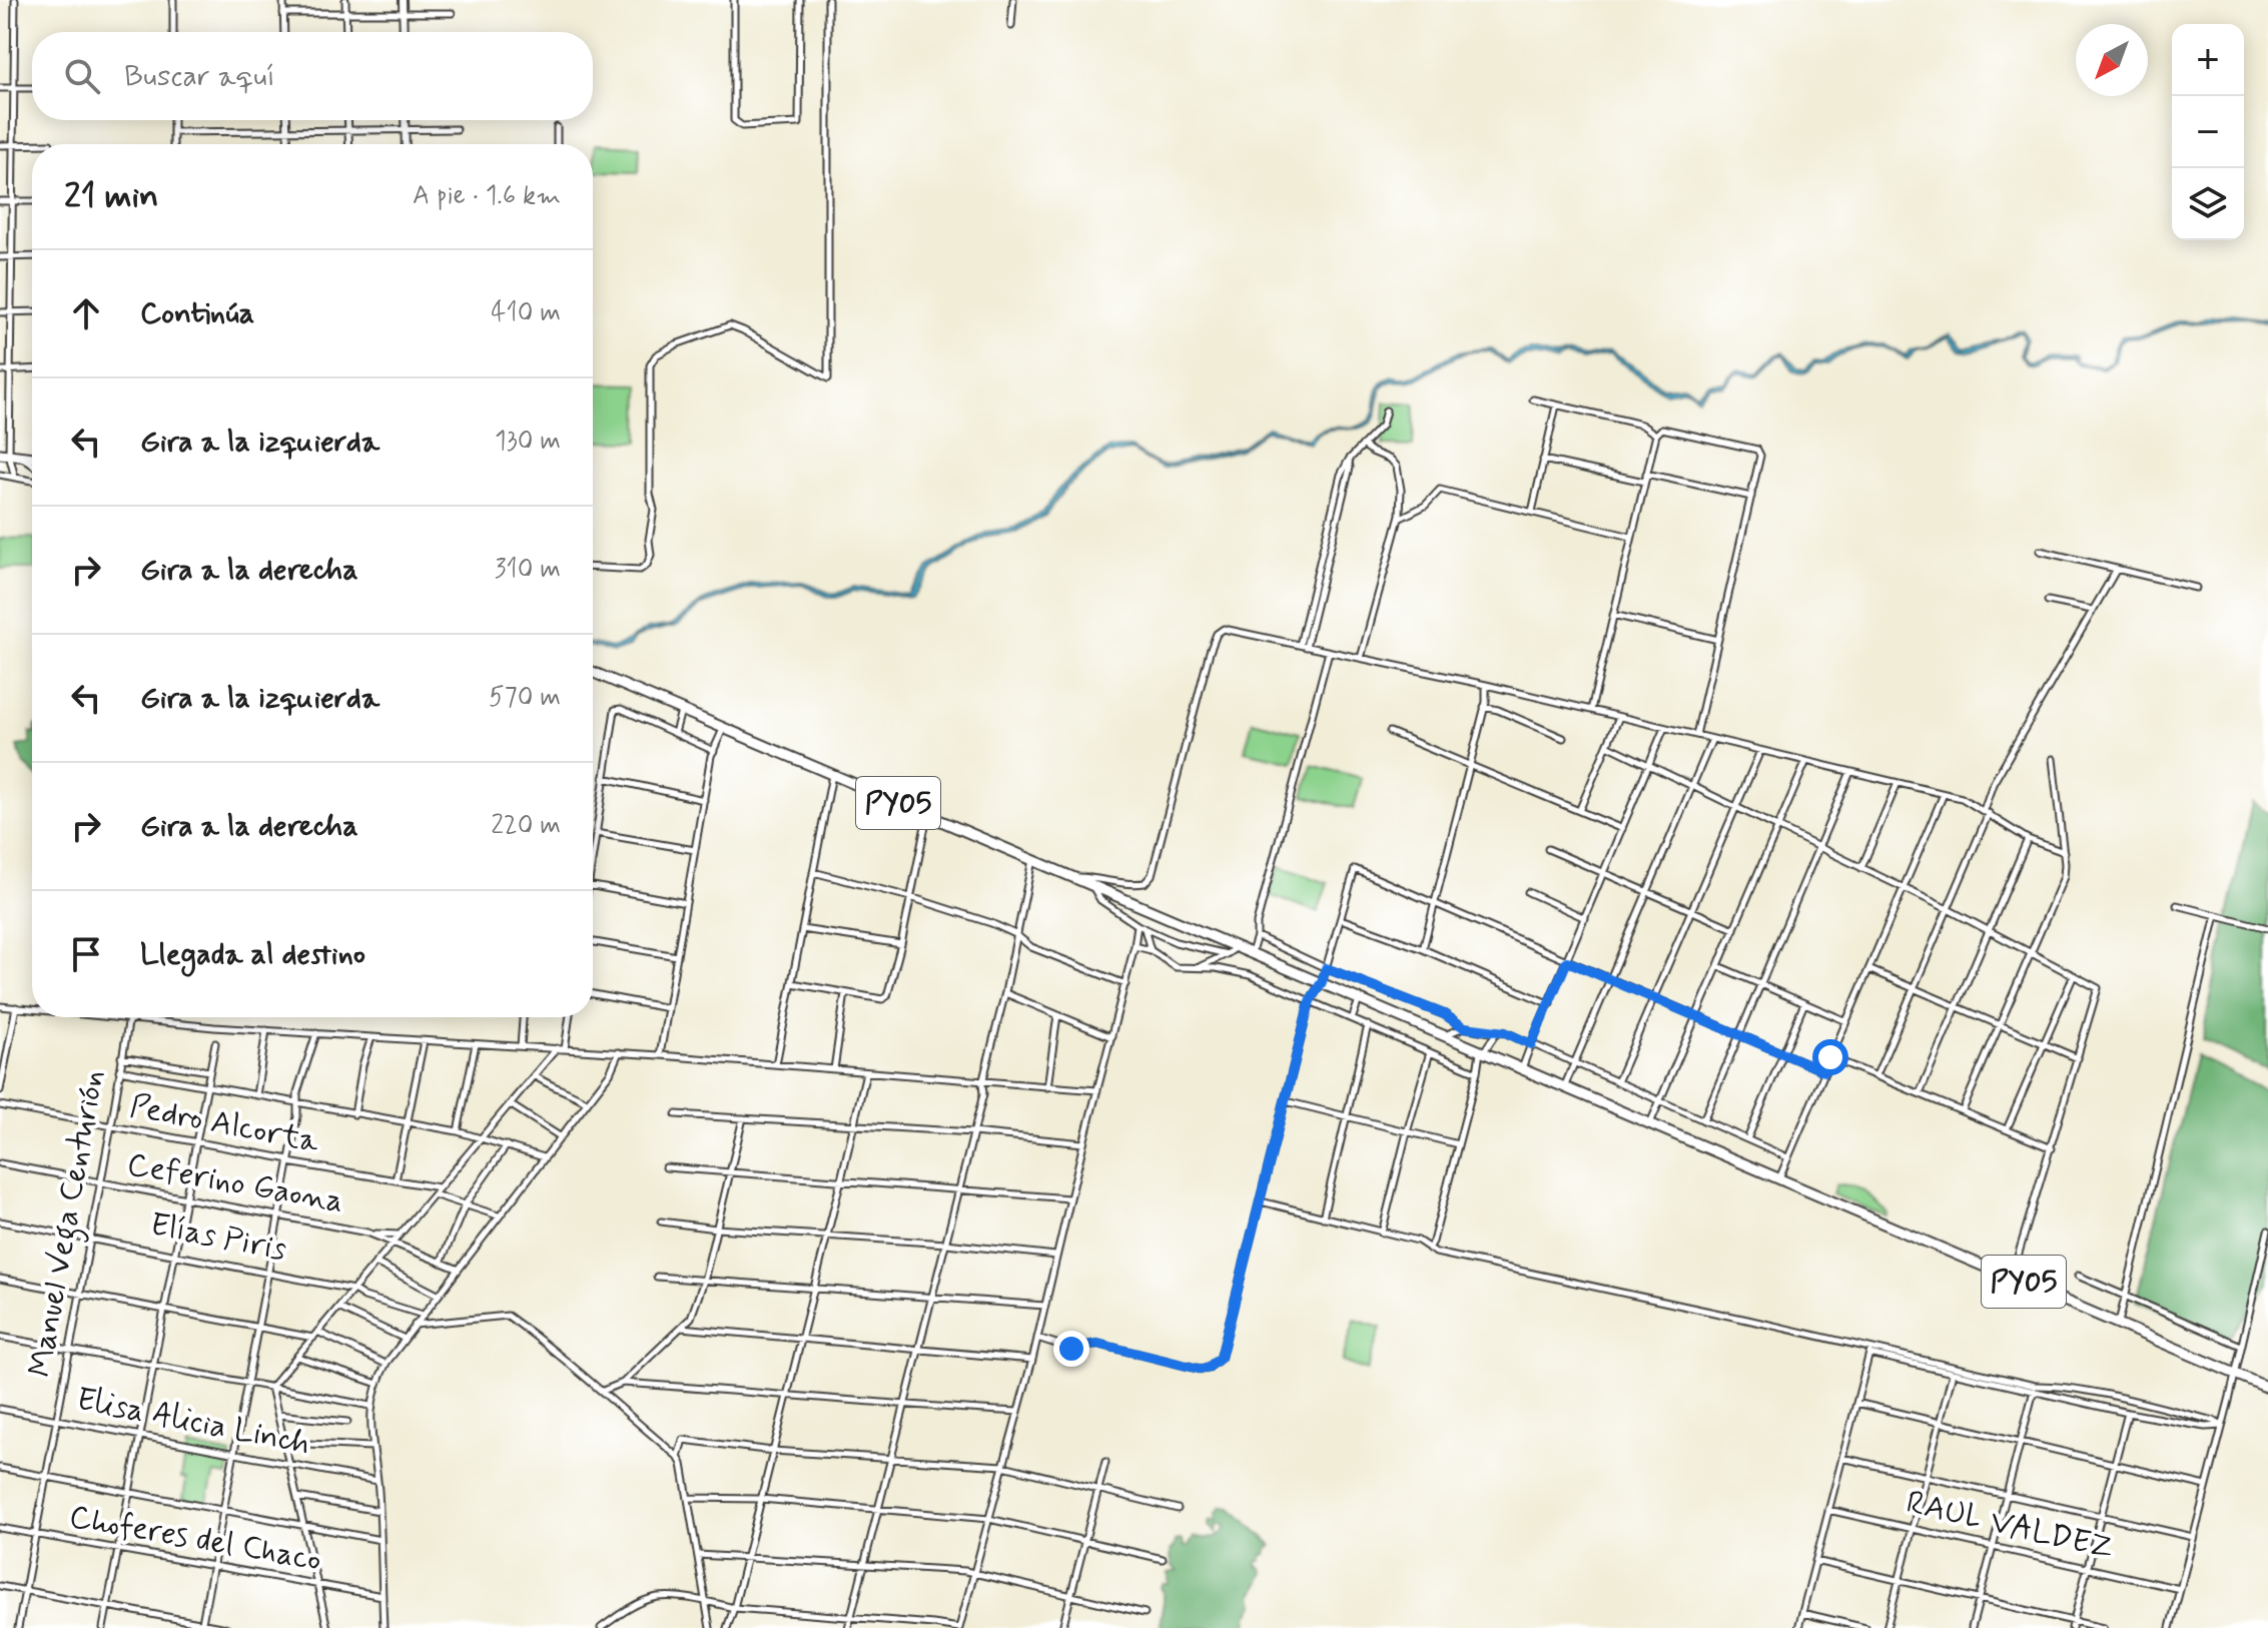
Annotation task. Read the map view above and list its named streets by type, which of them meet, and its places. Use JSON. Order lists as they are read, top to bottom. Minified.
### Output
{"streets":{"highway":["PY05"],"street":["Pedro Alcorta","Ceferino Gaona","Manuel Vega Centurión","Elías Piris","Elisa Alicia Linch","RAUL VALDEZ","Choferes del Chaco"]},"crossings":[["Pedro Alcorta","Manuel Vega Centurión"],["Ceferino Gaona","Manuel Vega Centurión"],["Manuel Vega Centurión","Elías Piris"],["Manuel Vega Centurión","Elisa Alicia Linch"],["Manuel Vega Centurión","Choferes del Chaco"]],"north":"bottom left","page":{"map_buttons":["+","−"],"search":"Buscar aquí","heading":["21 min","A pie · 1.6 km"],"list":[["Continúa","410 m"],["Gira a la izquierda","130 m"],["Gira a la derecha","310 m"],["Gira a la izquierda","570 m"],["Gira a la derecha","220 m"],"Llegada al destino"]}}
